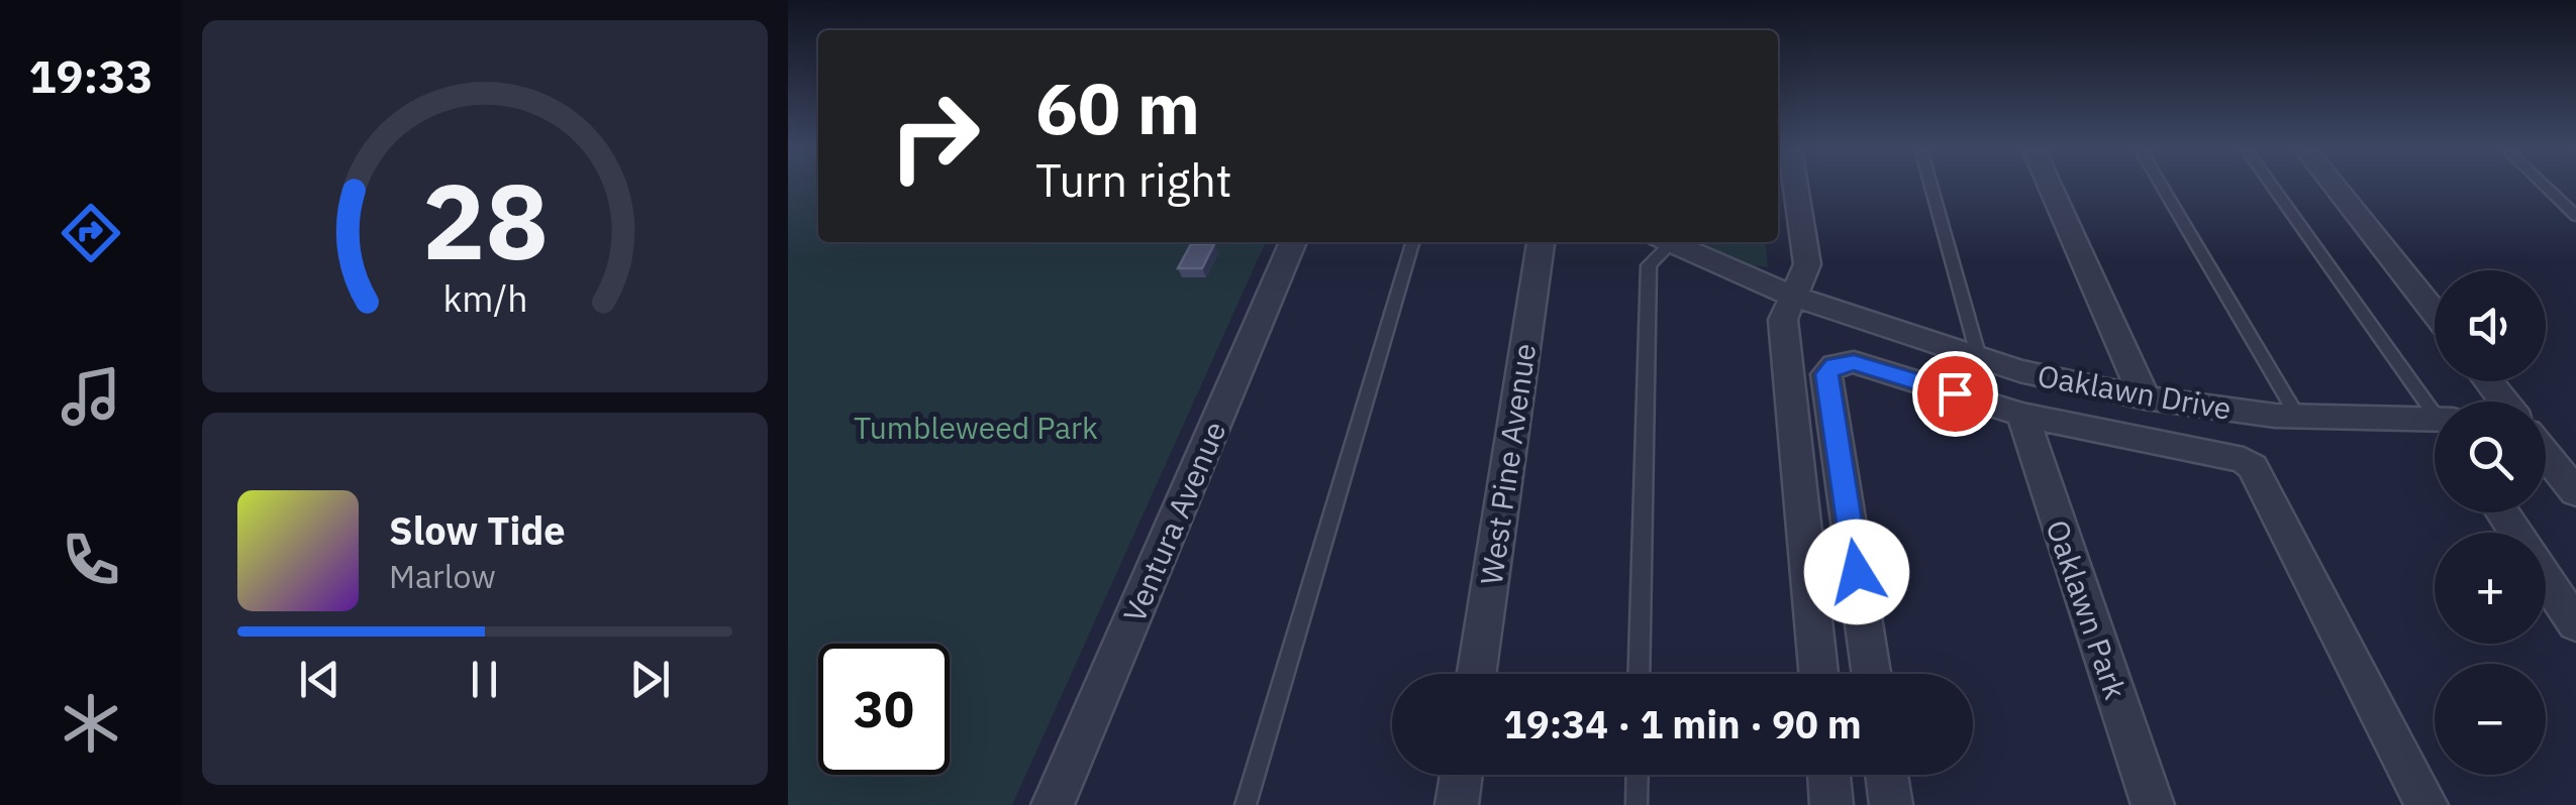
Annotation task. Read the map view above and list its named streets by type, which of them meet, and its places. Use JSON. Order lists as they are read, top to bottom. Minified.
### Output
{"streets":{"street":["Oaklawn Drive","West Pine Avenue","Ventura Avenue","Oaklawn Park"]},"parks":["Tumbleweed Park"],"page":{"tabs":"19:33","turn":["60 m","Turn right"],"map_buttons":["+","−"],"song":["Slow Tide","Marlow"],"limit":"30","trip":"19:34 · 1 min · 90 m","gauge":["28","km/h"]}}
